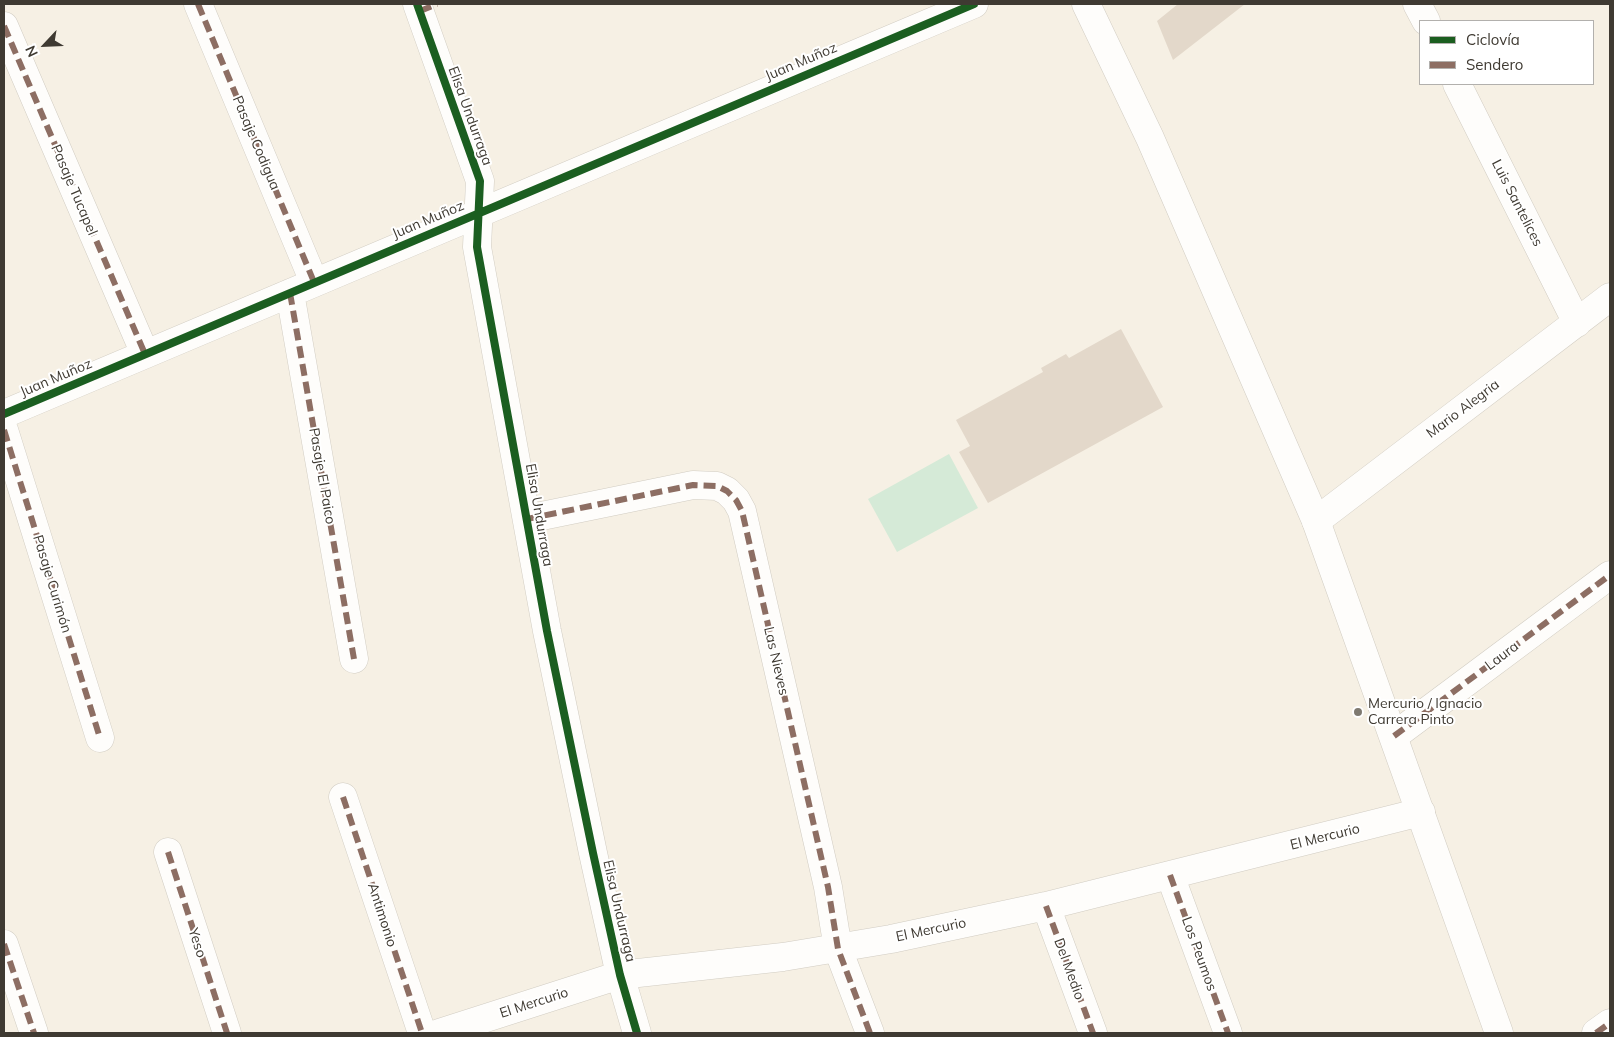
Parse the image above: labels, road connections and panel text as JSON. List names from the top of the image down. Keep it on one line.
{"streets":{"street":["Juan Muñoz","Elisa Undurraga","Pasaje Codigua","Pasaje Tucapel","Luis Santelices","Mario Alegria","Pasaje El Paico","Pasaje Curimón","Laura","Las Nieves","El Mercurio","Antimonio","Yeso","Los Peumos","Del Medio"]},"crossings":[["Juan Muñoz","Elisa Undurraga"],["Juan Muñoz","Pasaje Codigua"],["Juan Muñoz","Pasaje Tucapel"],["Juan Muñoz","Pasaje El Paico"],["Elisa Undurraga","Las Nieves"],["Elisa Undurraga","El Mercurio"],["Pasaje Codigua","Pasaje El Paico"],["Luis Santelices","Mario Alegria"],["Las Nieves","El Mercurio"],["El Mercurio","Los Peumos"],["El Mercurio","Del Medio"]],"places":["Mercurio / Ignacio Carrera Pinto"],"legend":["Ciclovía","Sendero"],"north":"bottom left"}
